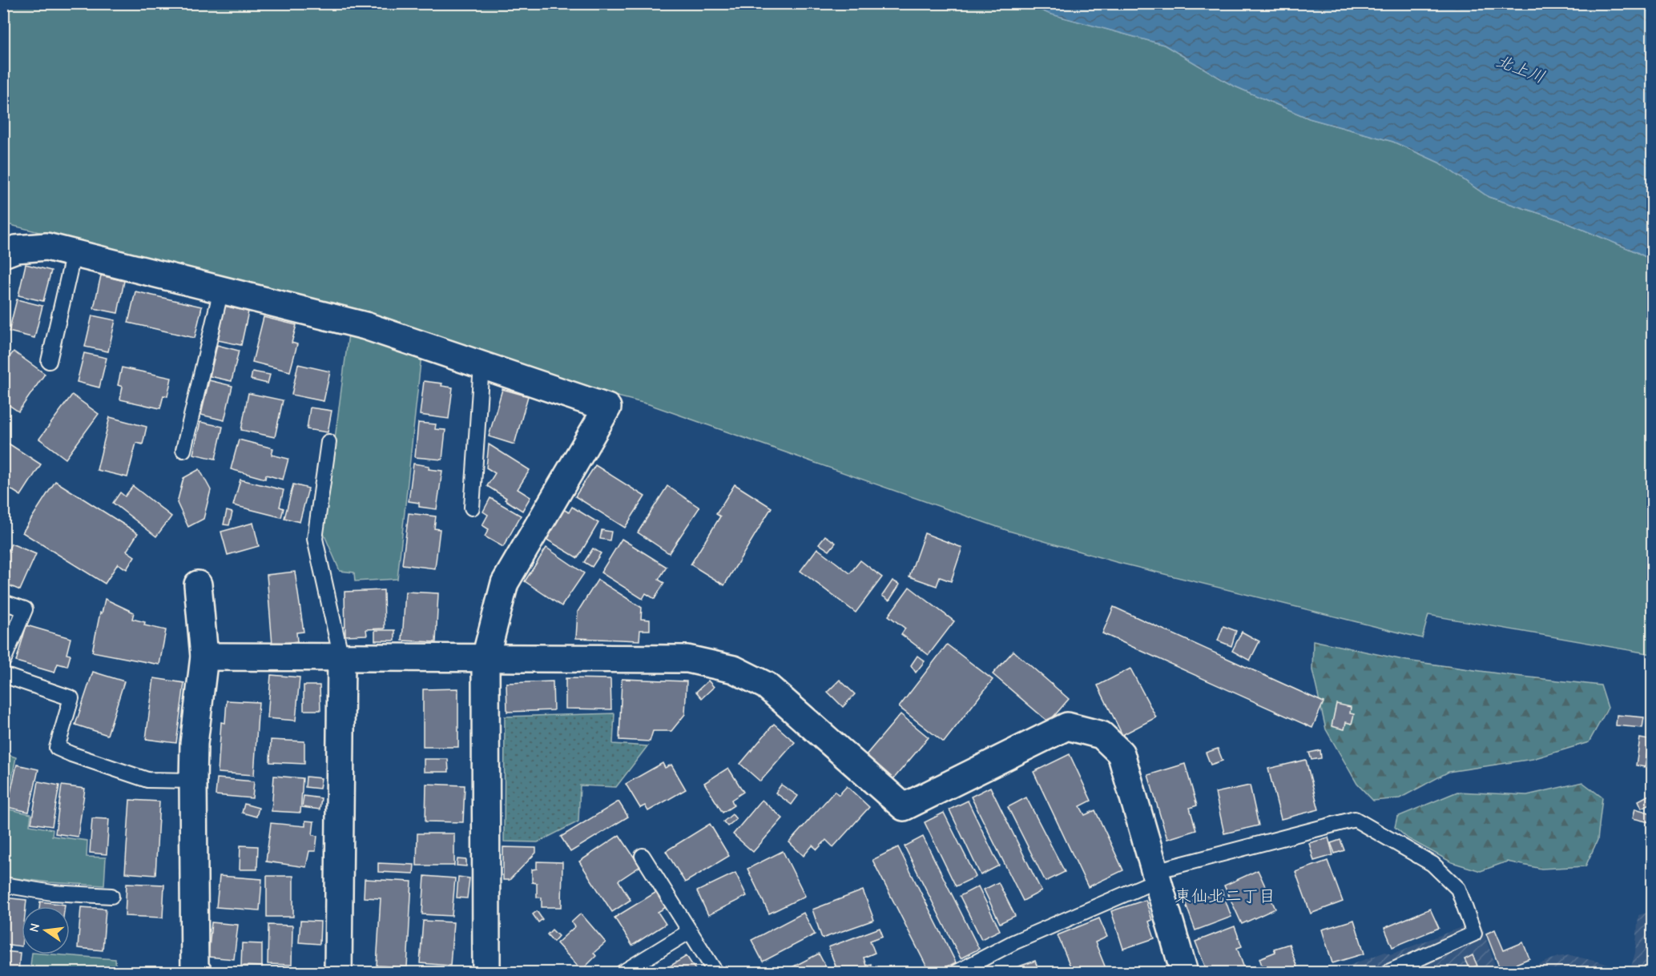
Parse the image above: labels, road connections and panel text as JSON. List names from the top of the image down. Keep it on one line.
{"districts":["東仙北二丁目"],"water":["北上川"],"north":"left"}
